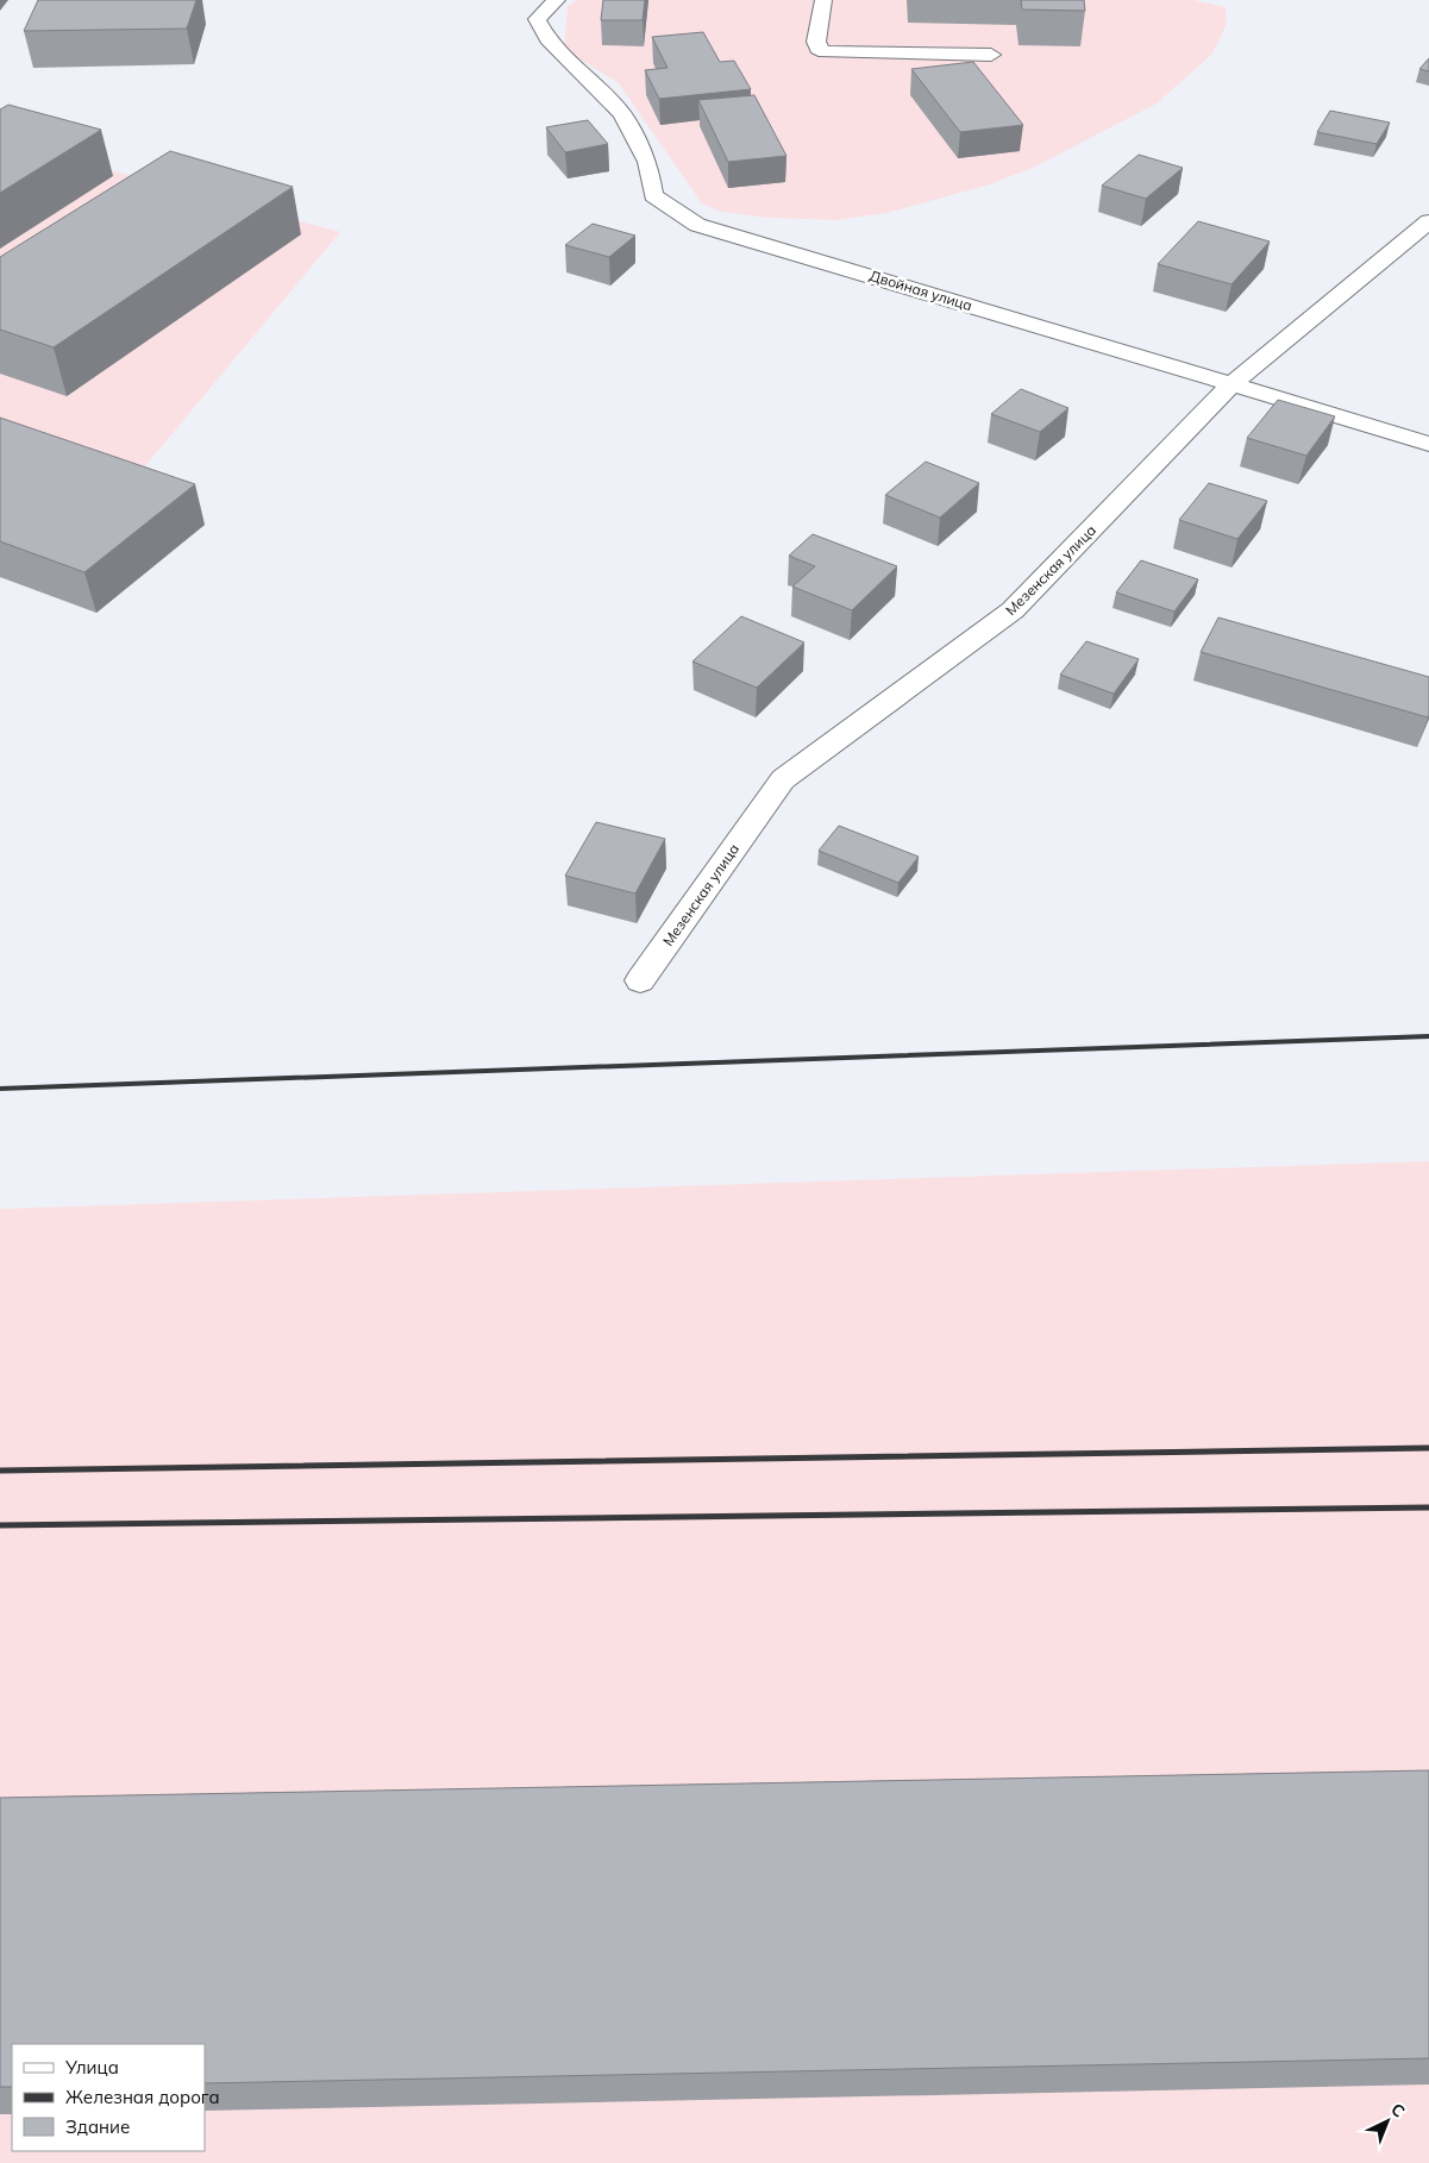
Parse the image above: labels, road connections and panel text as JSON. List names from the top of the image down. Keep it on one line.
{"streets":{"street":["Двойная улица","Мезенская улица"]},"crossings":[["Двойная улица","Мезенская улица"]],"legend":["Улица","Железная дорога","Здание"],"north":"top right"}
